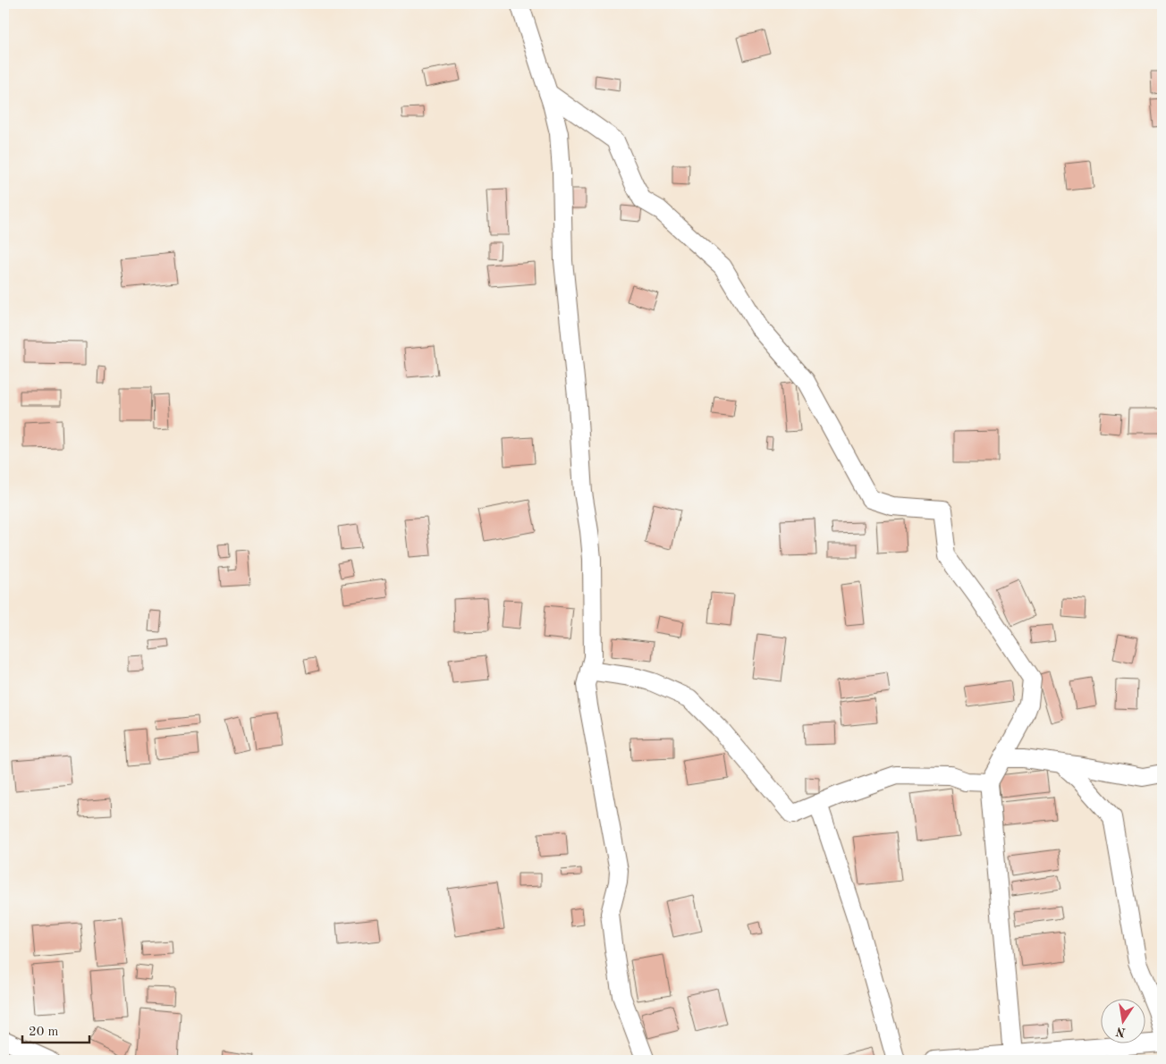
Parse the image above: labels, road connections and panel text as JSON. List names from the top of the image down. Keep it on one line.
{"scale_bar":"20 m","north":"bottom"}
